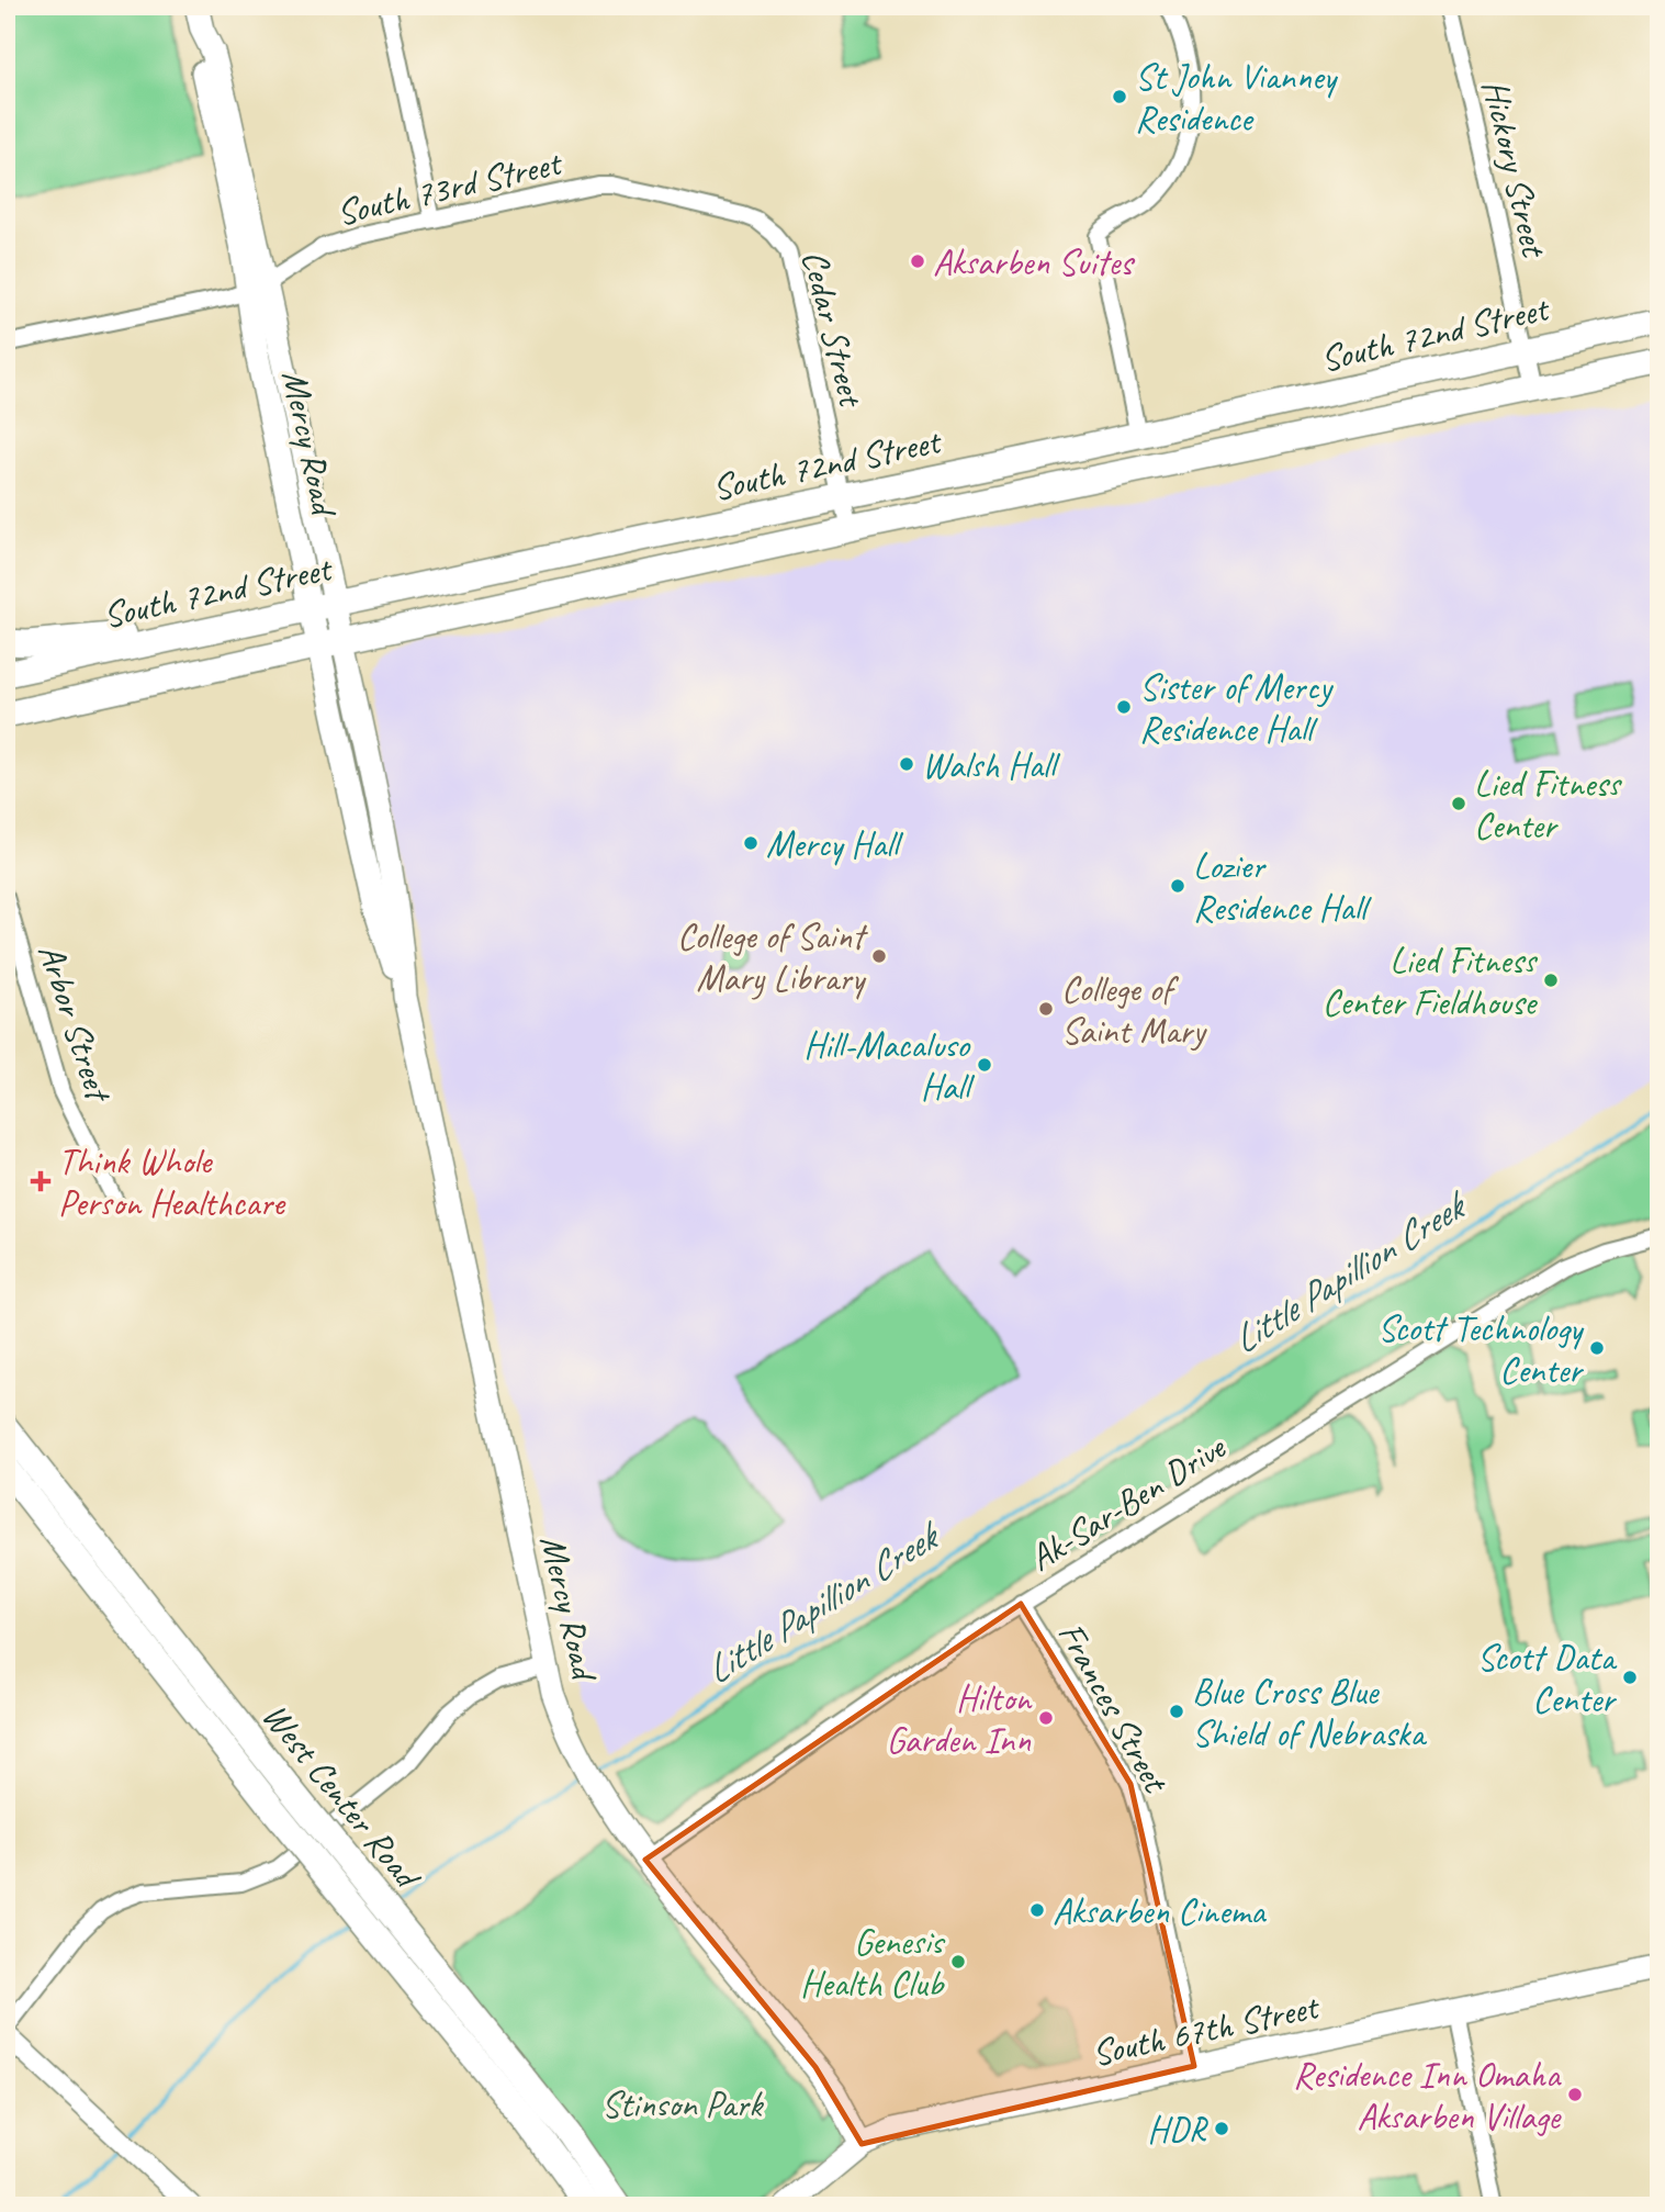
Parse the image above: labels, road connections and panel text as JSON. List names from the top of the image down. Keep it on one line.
{"streets":{"main road":["South 72nd Street","Mercy Road","West Center Road","South 67th Street"],"street":["Hickory Street","South 73rd Street","Cedar Street","Arbor Street","Ak-Sar-Ben Drive","Frances Street"]},"crossings":[["Hickory Street","South 72nd Street"],["South 73rd Street","Cedar Street"],["South 73rd Street","Mercy Road"],["Cedar Street","South 72nd Street"],["South 72nd Street","Mercy Road"],["Mercy Road","Ak-Sar-Ben Drive"],["Mercy Road","South 67th Street"],["Ak-Sar-Ben Drive","Frances Street"],["Frances Street","South 67th Street"]],"water":["Little Papillion Creek"],"parks":["Stinson Park"],"places":{"other":["St John Vianney Residence","Aksarben Suites","Sister of Mercy Residence Hall","Walsh Hall","Lied Fitness Center","Mercy Hall","Lozier Residence Hall","College of Saint Mary Library","Lied Fitness Center Fieldhouse","College of Saint Mary","Hill-Macaluso Hall","Scott Technology Center","Scott Data Center","Blue Cross Blue Shield of Nebraska","Hilton Garden Inn","Aksarben Cinema","Genesis Health Club","Residence Inn Omaha Aksarben Village","HDR"],"health":["Think Whole Person Healthcare"]}}
